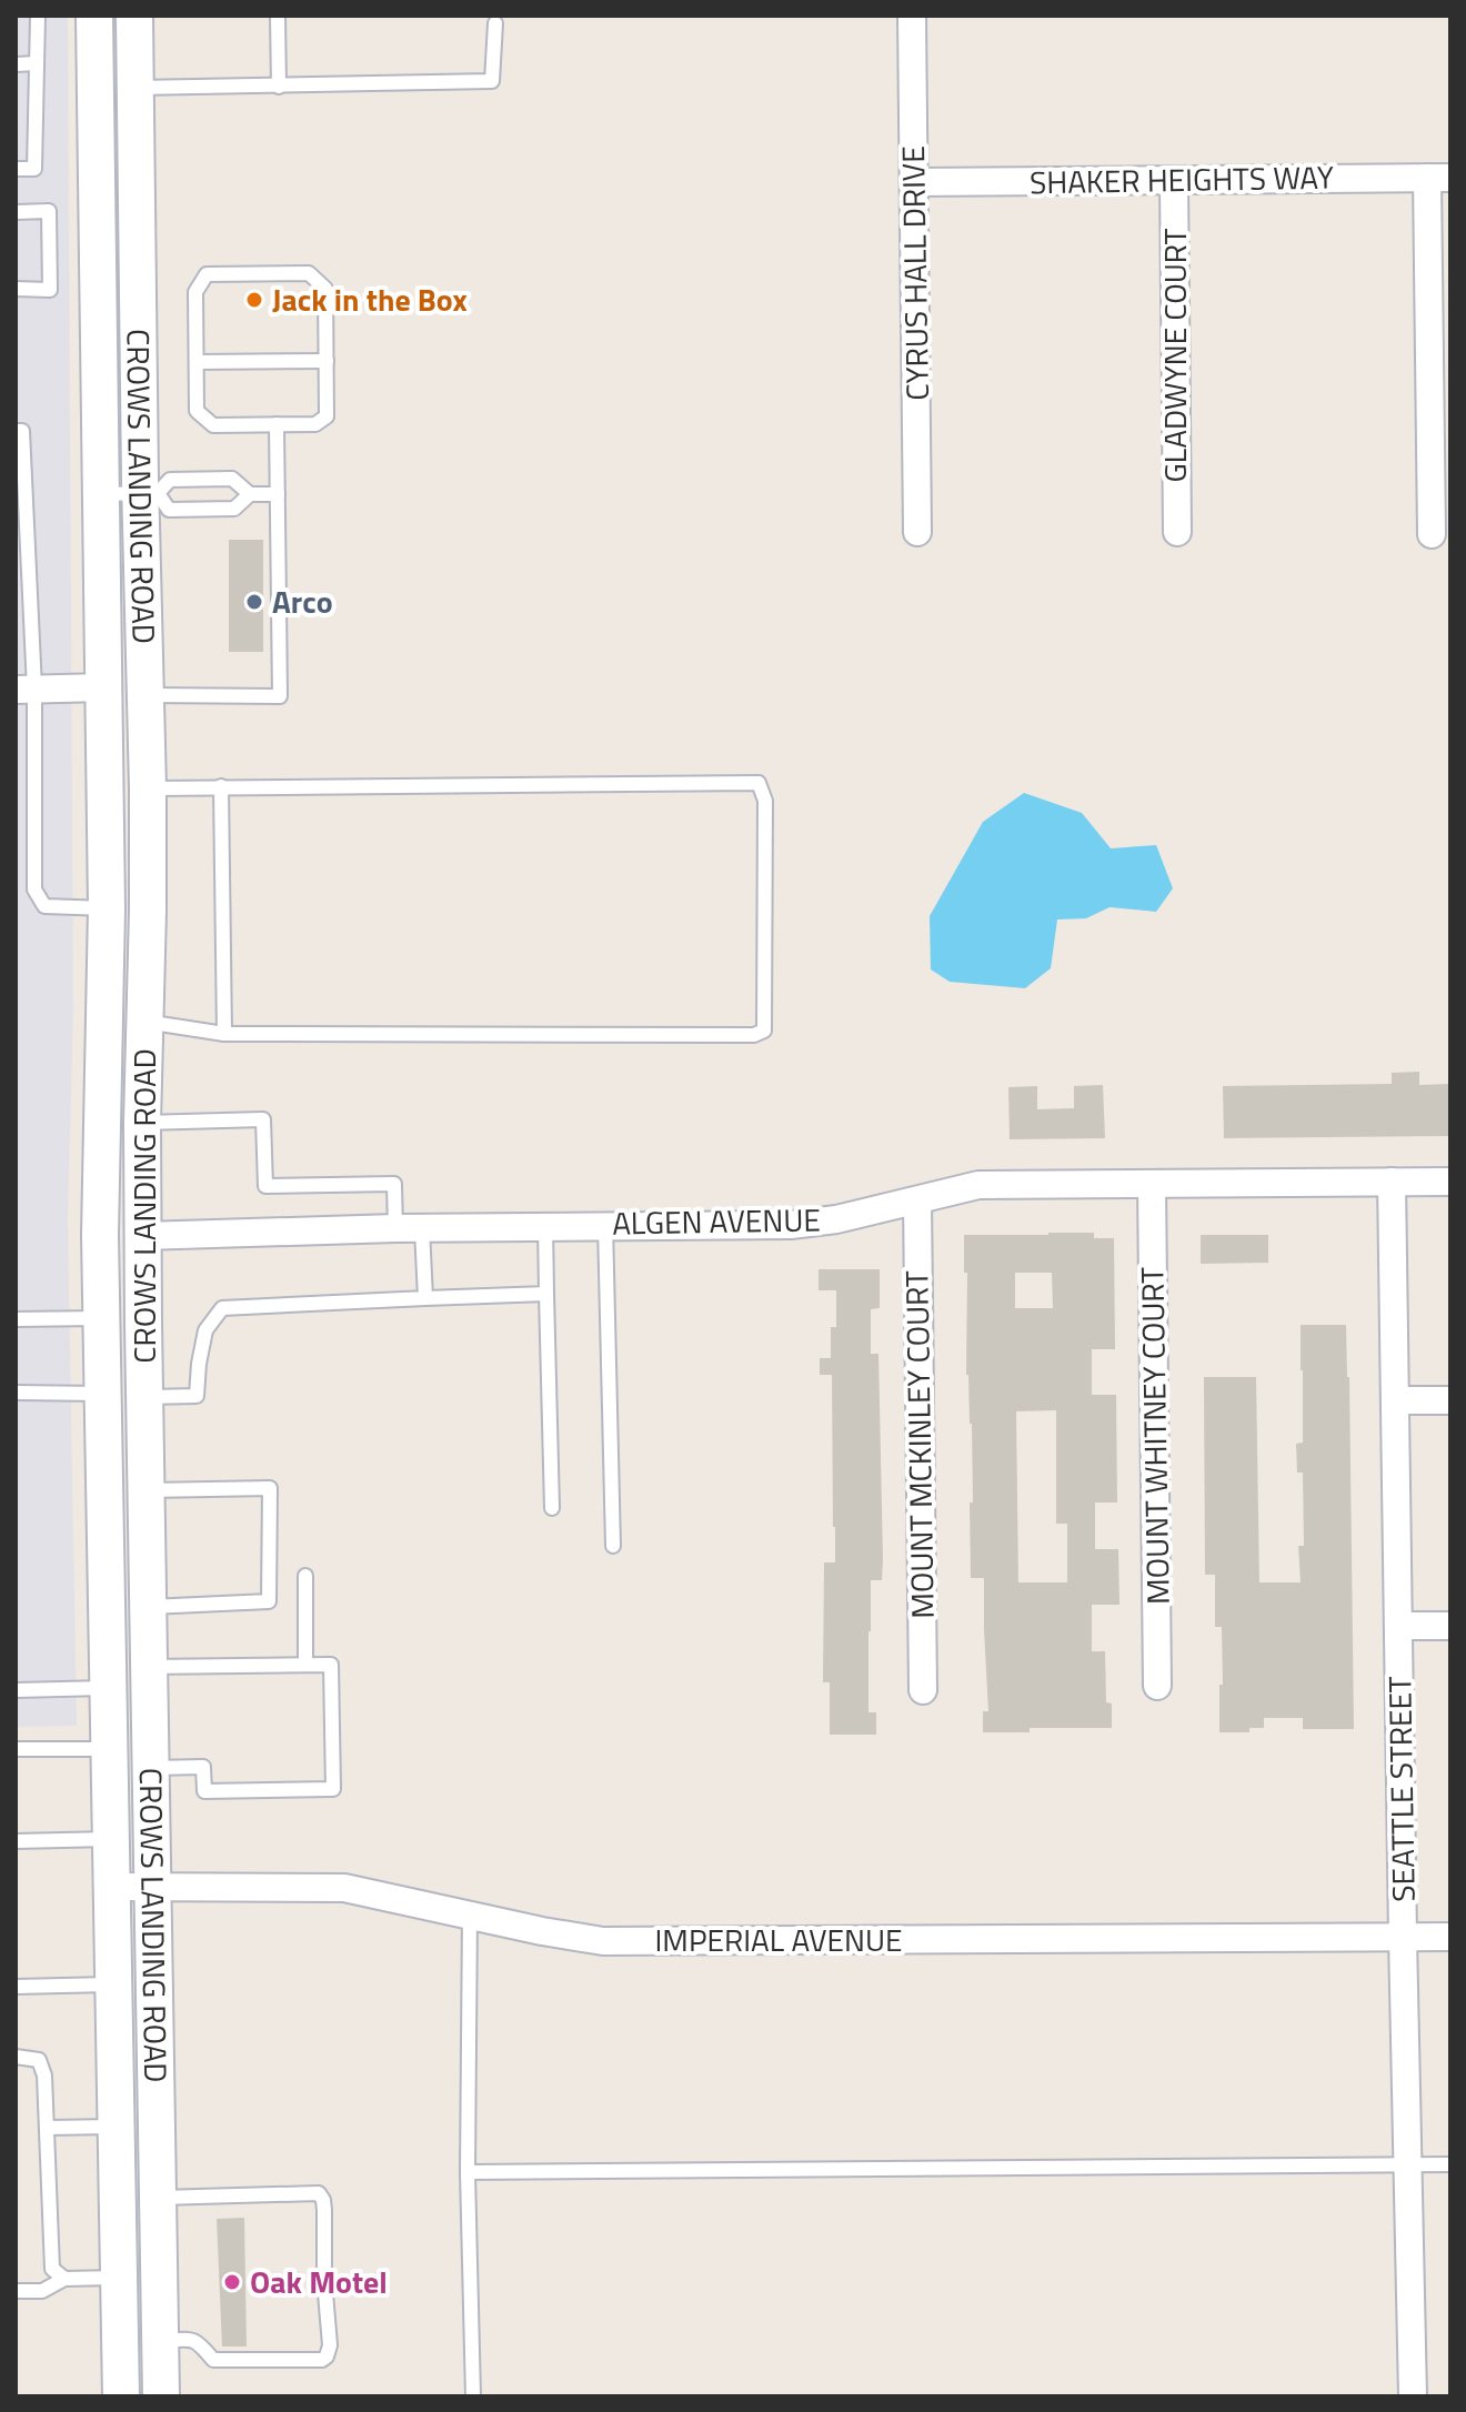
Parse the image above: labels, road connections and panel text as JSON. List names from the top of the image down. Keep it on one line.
{"streets":{"main road":["CROWS LANDING ROAD"],"street":["SHAKER HEIGHTS WAY","CYRUS HALL DRIVE","GLADWYNE COURT","ALGEN AVENUE","MOUNT WHITNEY COURT","MOUNT MCKINLEY COURT","SEATTLE STREET","IMPERIAL AVENUE"]},"crossings":[["SHAKER HEIGHTS WAY","CYRUS HALL DRIVE"],["SHAKER HEIGHTS WAY","GLADWYNE COURT"],["CROWS LANDING ROAD","ALGEN AVENUE"],["CROWS LANDING ROAD","IMPERIAL AVENUE"],["ALGEN AVENUE","MOUNT WHITNEY COURT"],["ALGEN AVENUE","MOUNT MCKINLEY COURT"],["ALGEN AVENUE","SEATTLE STREET"],["SEATTLE STREET","IMPERIAL AVENUE"]],"places":["Jack in the Box","Arco","Oak Motel"]}
